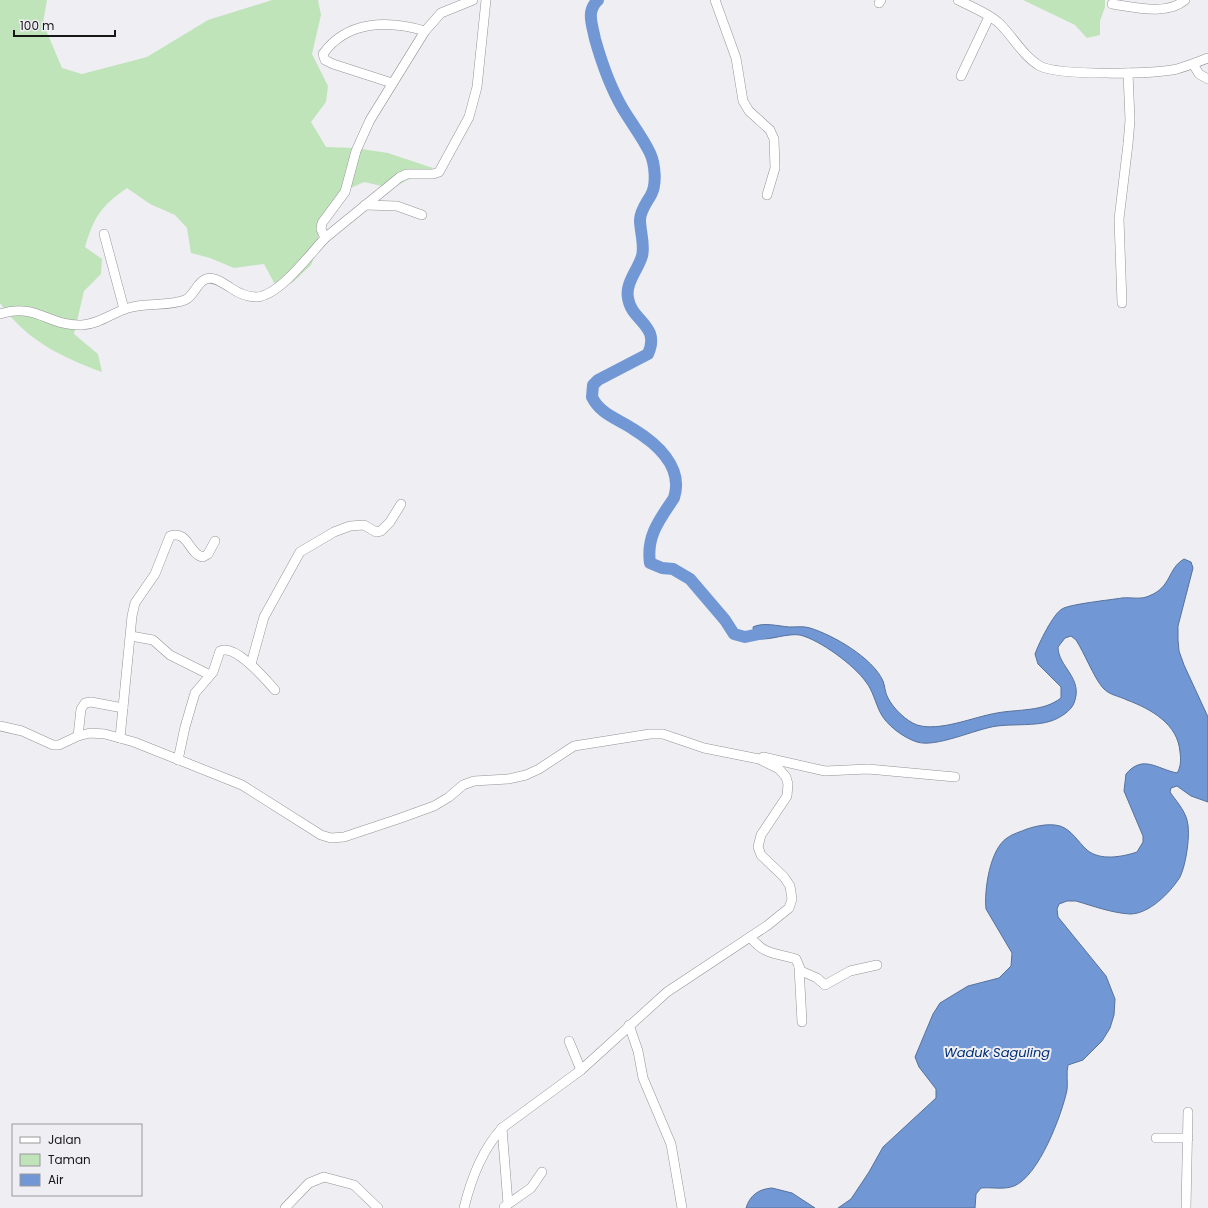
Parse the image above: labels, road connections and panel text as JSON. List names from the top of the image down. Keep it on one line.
{"water":["Waduk Saguling"],"legend":["Jalan","Taman","Air"],"scale_bar":"100 m"}
